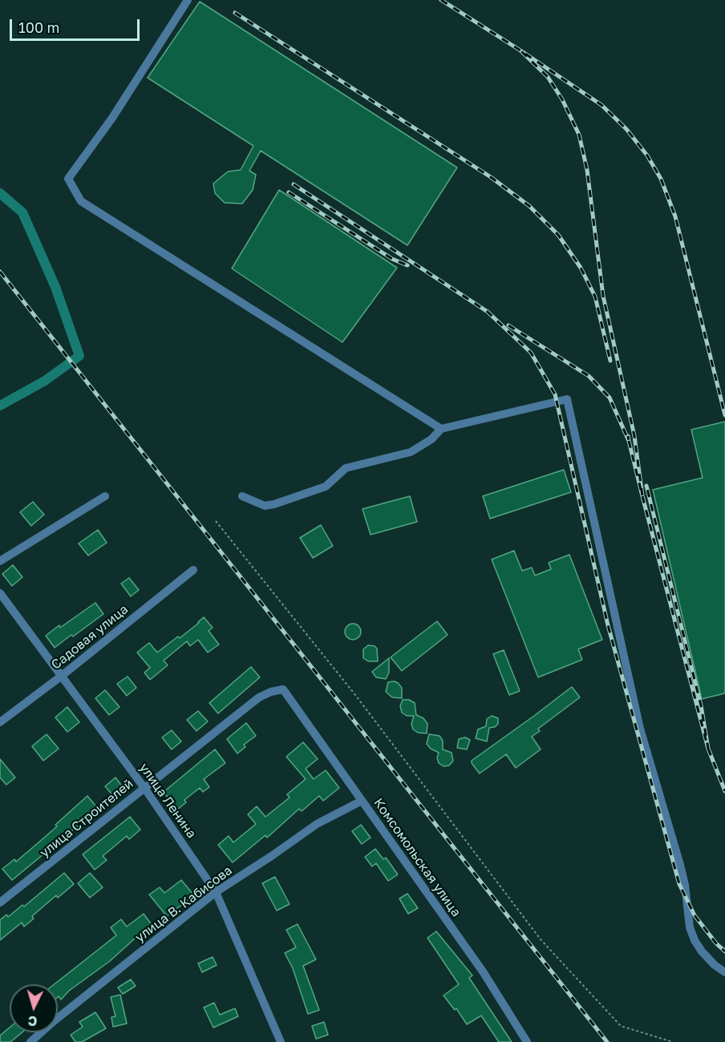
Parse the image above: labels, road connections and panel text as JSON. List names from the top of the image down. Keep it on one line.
{"streets":{"street":["Садовая улица","улица Ленина","улица Строителей","Комсомольская улица","улица В. Кабисова"]},"crossings":[["Садовая улица","улица Ленина"],["улица Ленина","улица Строителей"],["улица Ленина","улица В. Кабисова"],["улица Строителей","Комсомольская улица"],["Комсомольская улица","улица В. Кабисова"]],"scale_bar":"100 m","north":"bottom"}
